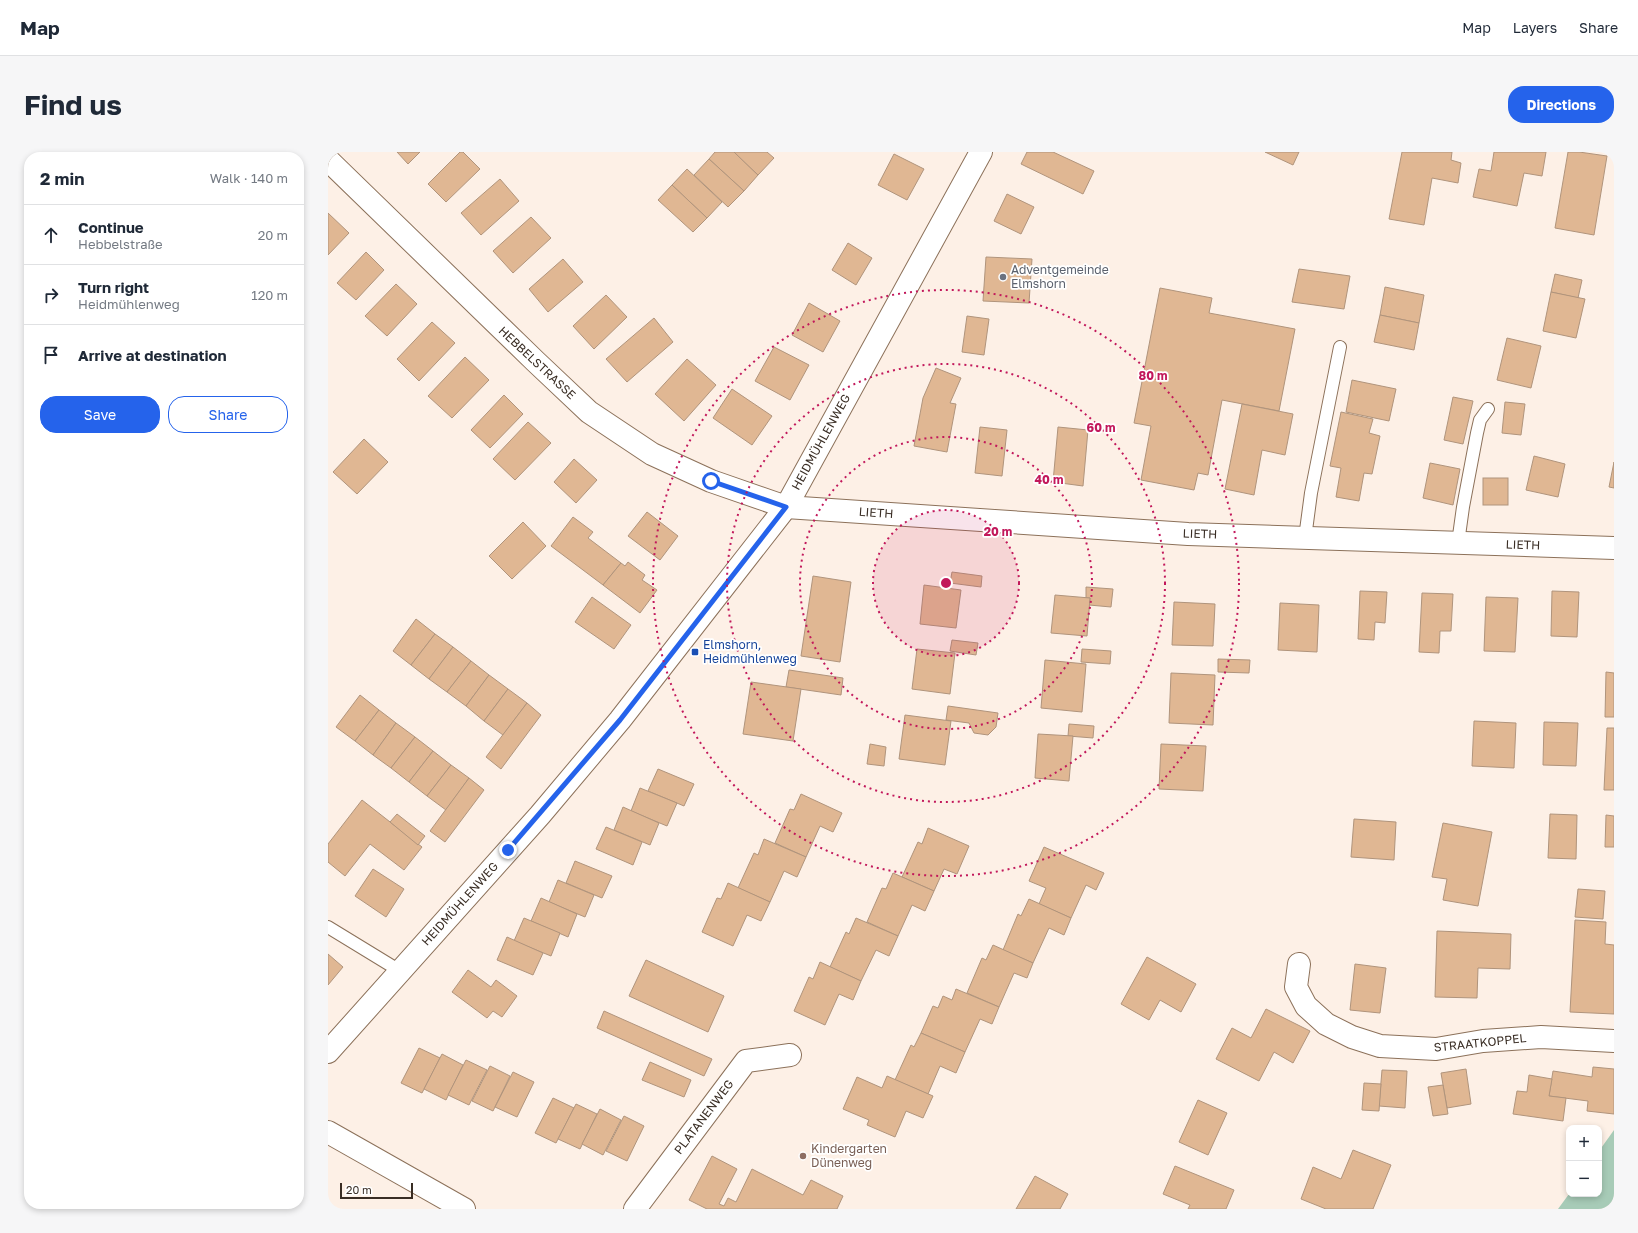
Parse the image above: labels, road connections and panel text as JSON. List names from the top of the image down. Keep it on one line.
{"streets":{"street":["HEBBELSTRASSE","HEIDMÜHLENWEG","LIETH","STRAATKOPPEL","PLATANENWEG"]},"crossings":[["HEBBELSTRASSE","HEIDMÜHLENWEG"],["HEBBELSTRASSE","LIETH"],["HEIDMÜHLENWEG","LIETH"]],"places":{"other":["Adventgemeinde Elmshorn","Kindergarten Dünenweg"],"transit":["Elmshorn, Heidmühlenweg"]},"scale_bar":"20 m","page":{"header":"Map","nav":["Map","Layers","Share"],"buttons":["Directions",["Save","Share"]],"title":"Find us","heading":["2 min","Walk · 140 m"],"list":[["Continue","Hebbelstraße","20 m"],["Turn right","Heidmühlenweg","120 m"],"Arrive at destination"],"map_buttons":["+","−"],"scale":"20 m"},"rings":["80 m","60 m","40 m","20 m"]}
